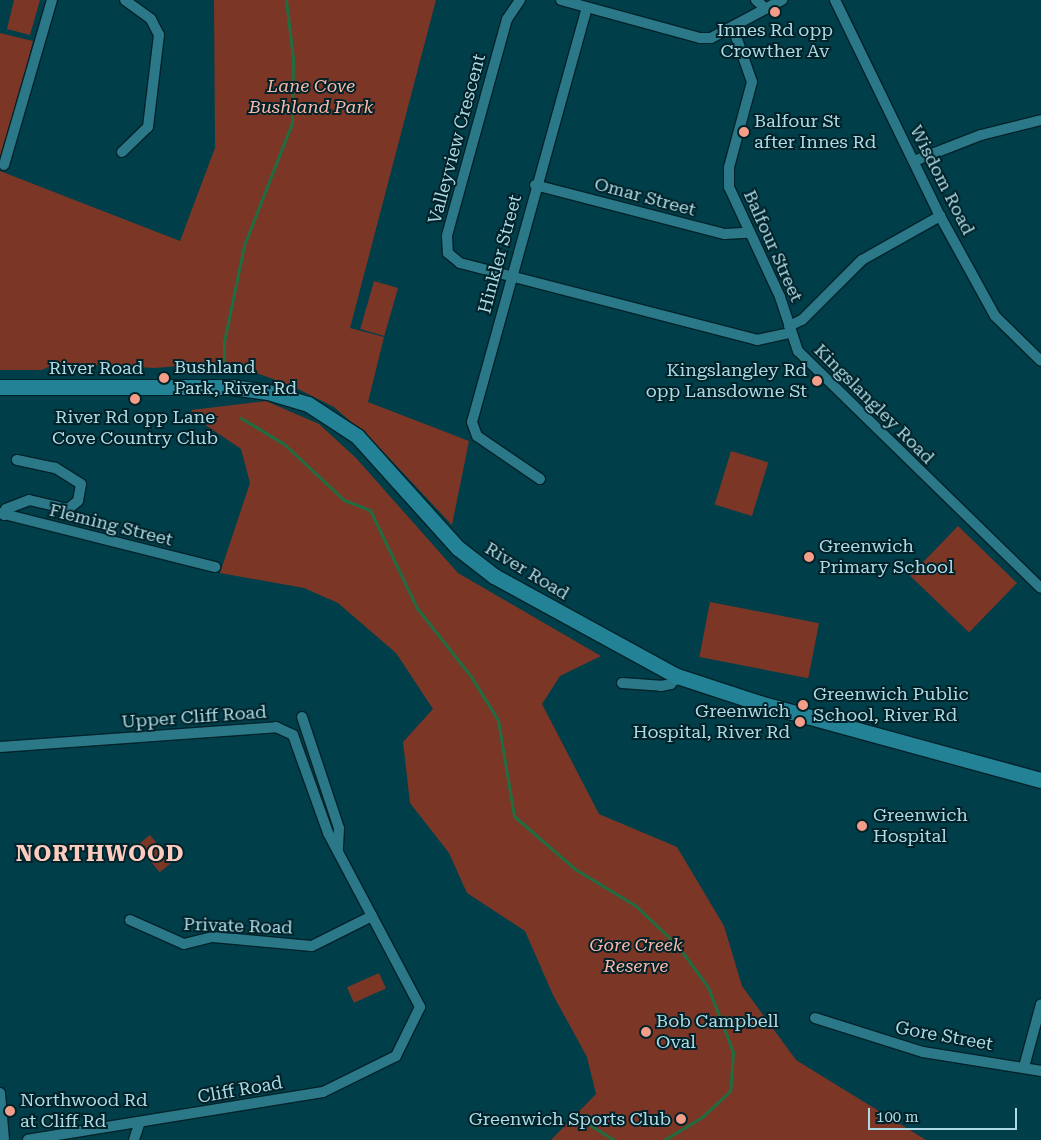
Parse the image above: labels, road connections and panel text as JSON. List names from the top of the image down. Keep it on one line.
{"streets":{"main road":["River Road"],"street":["Valleyview Crescent","Wisdom Road","Omar Street","Balfour Street","Hinkler Street","Kingslangley Road","Fleming Street","Upper Cliff Road","Private Road","Gore Street","Cliff Road"]},"crossings":[["Valleyview Crescent","Hinkler Street"],["Omar Street","Balfour Street"],["Omar Street","Hinkler Street"],["Balfour Street","Kingslangley Road"],["Upper Cliff Road","Private Road"],["Upper Cliff Road","Cliff Road"]],"districts":["NORTHWOOD"],"parks":["Lane Cove Bushland Park","Gore Creek Reserve"],"places":["Innes Rd opp Crowther Av","Balfour St after Innes Rd","Bushland Park, River Rd","Kingslangley Rd opp Lansdowne St","River Rd opp Lane Cove Country Club","Greenwich Primary School","Greenwich Public School, River Rd","Greenwich Hospital, River Rd","Greenwich Hospital","Bob Campbell Oval","Northwood Rd at Cliff Rd","Greenwich Sports Club"],"scale_bar":"100 m"}
